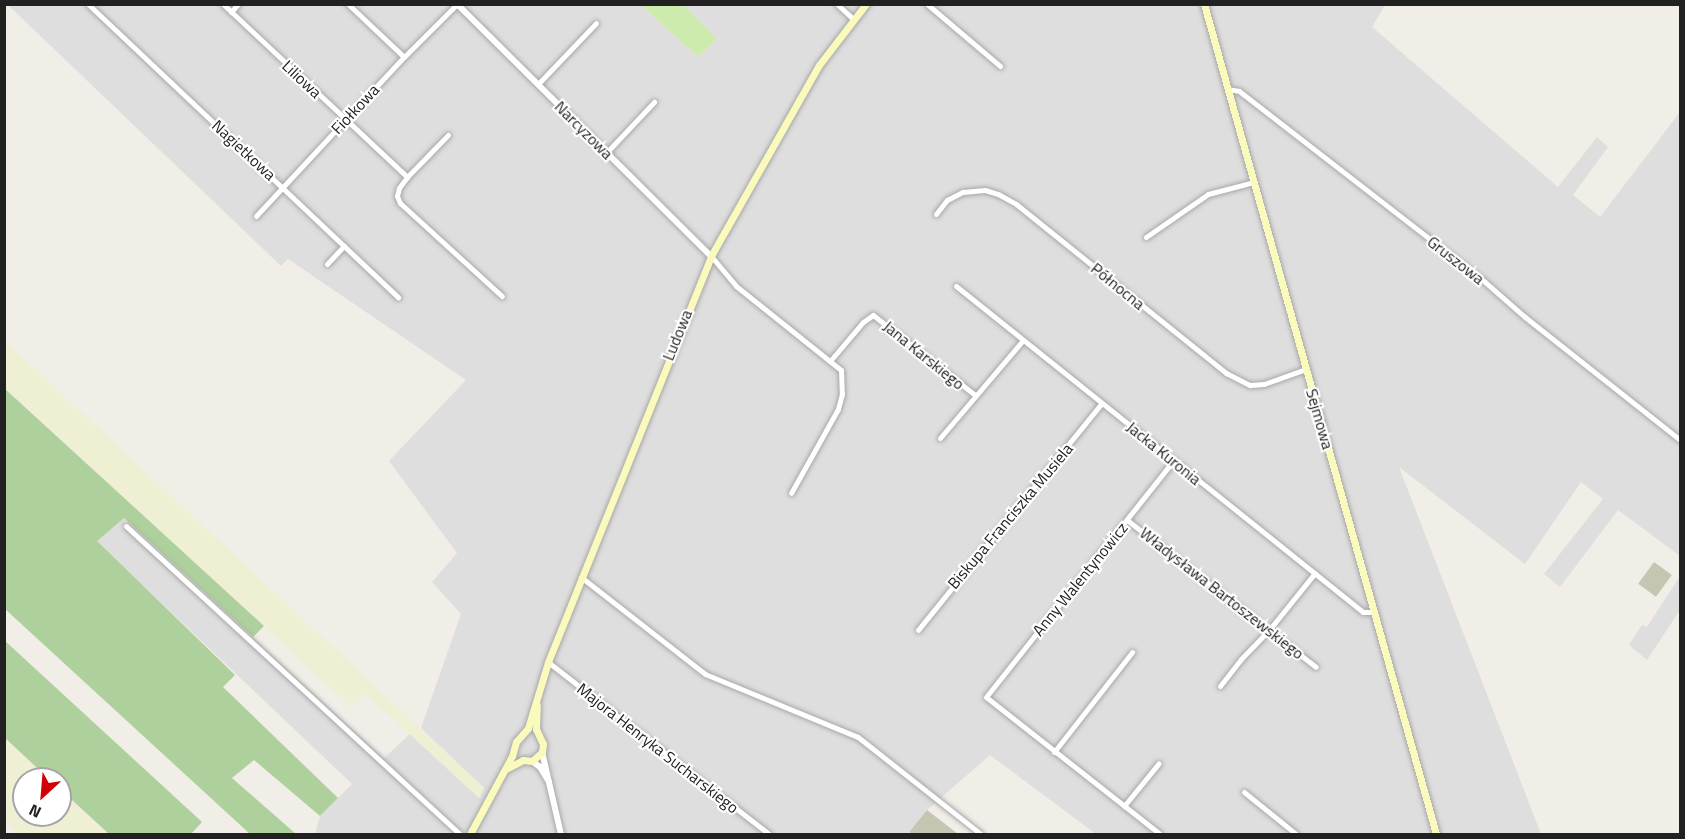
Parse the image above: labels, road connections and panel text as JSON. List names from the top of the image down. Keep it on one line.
{"streets":{"main road":["Ludowa","Sejmowa"],"street":["Liliowa","Fiołkowa","Narcyzowa","Nagietkowa","Gruszowa","Północna","Jana Karskiego","Jacka Kuronia","Biskupa Franciszka Musiela","Anny Walentynowicz","Władysława Bartoszewskiego","Majora Henryka Sucharskiego"]},"crossings":[["Liliowa","Fiołkowa"],["Fiołkowa","Narcyzowa"],["Fiołkowa","Nagietkowa"],["Narcyzowa","Ludowa"],["Gruszowa","Sejmowa"],["Północna","Sejmowa"],["Ludowa","Majora Henryka Sucharskiego"],["Sejmowa","Jacka Kuronia"],["Jacka Kuronia","Biskupa Franciszka Musiela"],["Jacka Kuronia","Anny Walentynowicz"],["Anny Walentynowicz","Władysława Bartoszewskiego"]],"north":"bottom left"}
